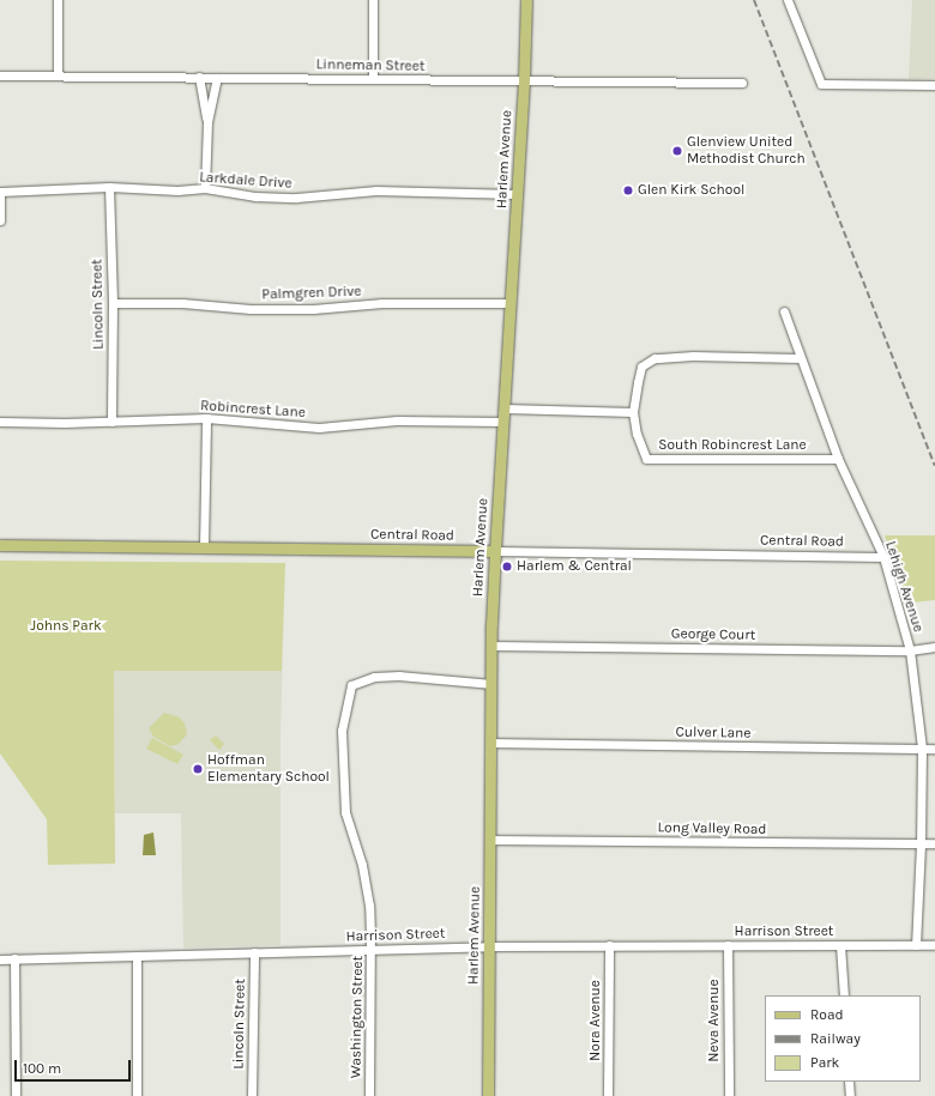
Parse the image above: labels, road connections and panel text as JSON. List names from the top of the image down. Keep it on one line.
{"streets":{"main road":["Harlem Avenue","Central Road"],"street":["Linneman Street","Larkdale Drive","Palmgren Drive","Lincoln Street","Robincrest Lane","South Robincrest Lane","Lehigh Avenue","George Court","Culver Lane","Long Valley Road","Harrison Street","Washington Street","Nora Avenue","Neva Avenue"]},"crossings":[["Linneman Street","Harlem Avenue"],["Harlem Avenue","Larkdale Drive"],["Harlem Avenue","Palmgren Drive"],["Harlem Avenue","Robincrest Lane"],["Harlem Avenue","Central Road"],["Harlem Avenue","George Court"],["Harlem Avenue","Culver Lane"],["Harlem Avenue","Long Valley Road"],["Harlem Avenue","Harrison Street"],["Harlem Avenue","Washington Street"],["Larkdale Drive","Lincoln Street"],["Palmgren Drive","Lincoln Street"],["Lincoln Street","Robincrest Lane"],["Lincoln Street","Harrison Street"],["South Robincrest Lane","Lehigh Avenue"],["Central Road","Lehigh Avenue"],["Lehigh Avenue","George Court"],["Lehigh Avenue","Culver Lane"],["Lehigh Avenue","Long Valley Road"],["Lehigh Avenue","Harrison Street"],["Harrison Street","Washington Street"],["Harrison Street","Nora Avenue"],["Harrison Street","Neva Avenue"]],"parks":["Johns Park"],"places":["Glenview United Methodist Church","Glen Kirk School","Harlem & Central","Hoffman Elementary School"],"legend":["Road","Railway","Park"],"scale_bar":"100 m"}
